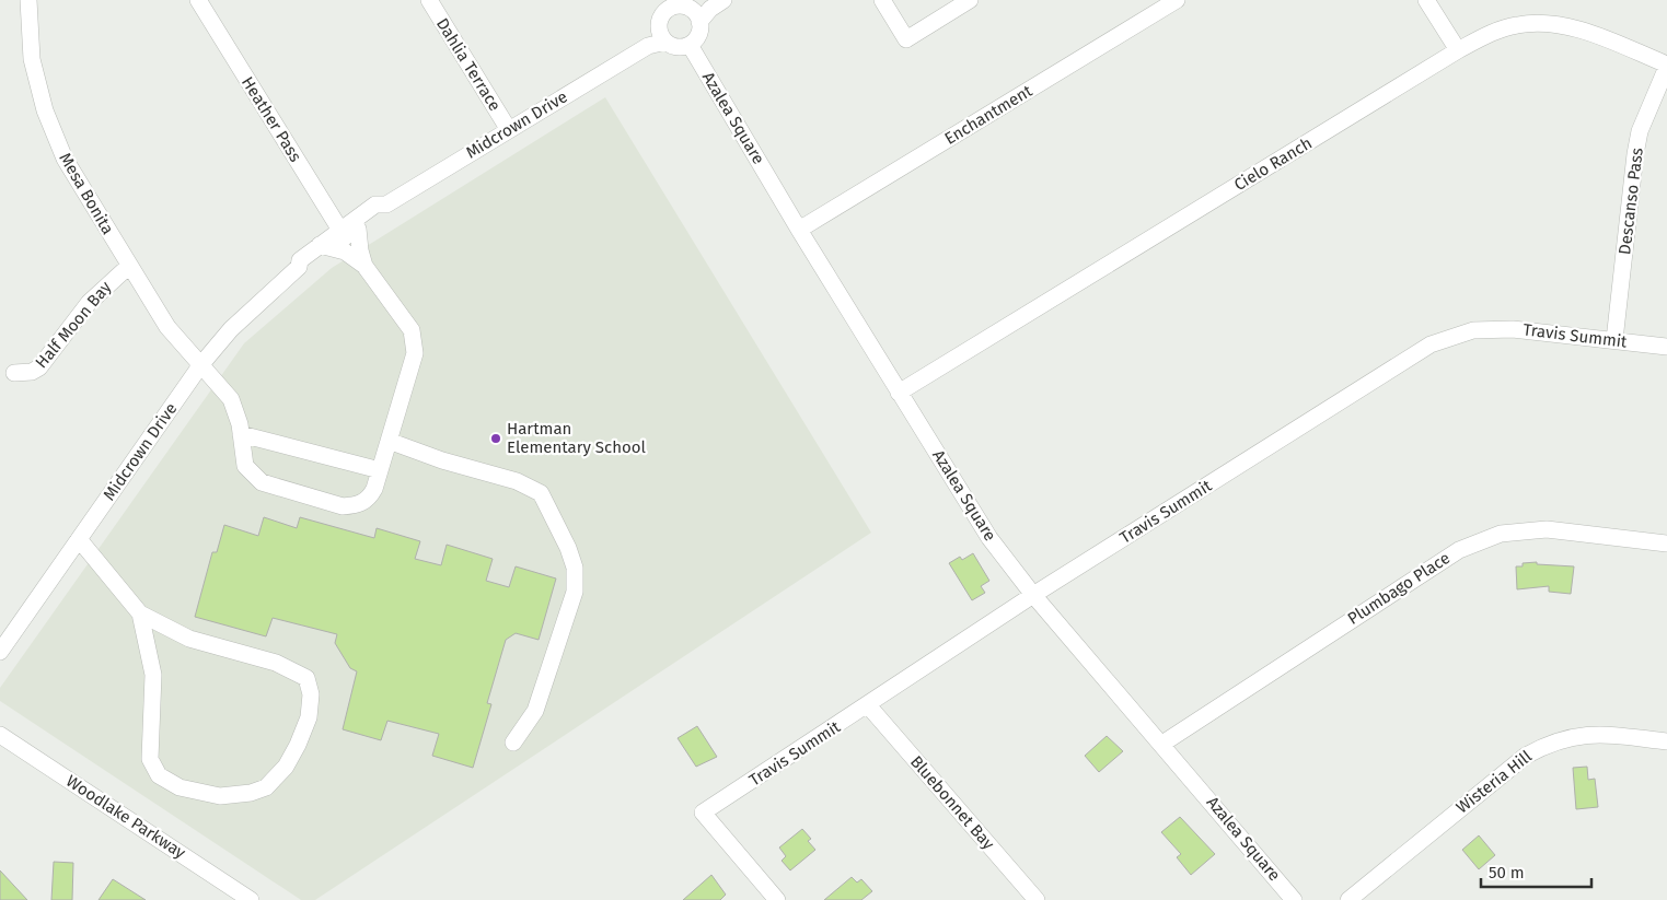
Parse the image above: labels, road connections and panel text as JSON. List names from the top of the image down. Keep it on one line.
{"streets":{"street":["Dahlia Terrace","Enchantment","Azalea Square","Heather Pass","Midcrown Drive","Cielo Ranch","Mesa Bonita","Descanso Pass","Half Moon Bay","Travis Summit","Plumbago Place","Wisteria Hill","Bluebonnet Bay","Woodlake Parkway"]},"crossings":[["Dahlia Terrace","Midcrown Drive"],["Enchantment","Azalea Square"],["Azalea Square","Midcrown Drive"],["Azalea Square","Cielo Ranch"],["Azalea Square","Travis Summit"],["Azalea Square","Plumbago Place"],["Heather Pass","Midcrown Drive"],["Midcrown Drive","Mesa Bonita"],["Cielo Ranch","Descanso Pass"],["Mesa Bonita","Half Moon Bay"],["Descanso Pass","Travis Summit"],["Travis Summit","Bluebonnet Bay"]],"places":["Hartman Elementary School"],"scale_bar":"50 m"}
